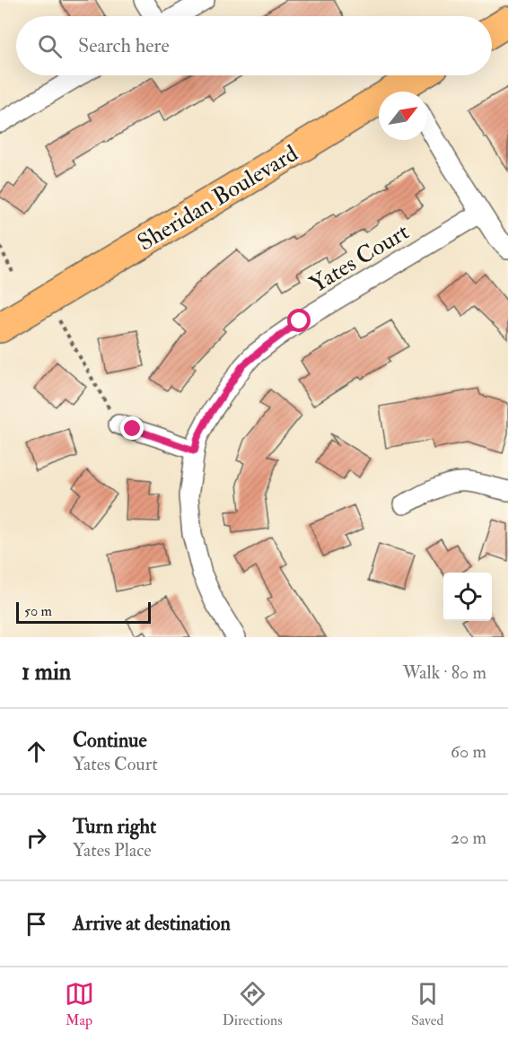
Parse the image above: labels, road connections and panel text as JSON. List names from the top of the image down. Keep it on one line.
{"streets":{"main road":["Sheridan Boulevard"],"street":["Yates Court"]},"scale_bar":"50 m","north":"top right","page":{"search":"Search here","scale":"50 m","heading":["1 min","Walk · 80 m"],"list":[["Continue","Yates Court","60 m"],["Turn right","Yates Place","20 m"],"Arrive at destination"],"nav":["Map","Directions","Saved"]}}
